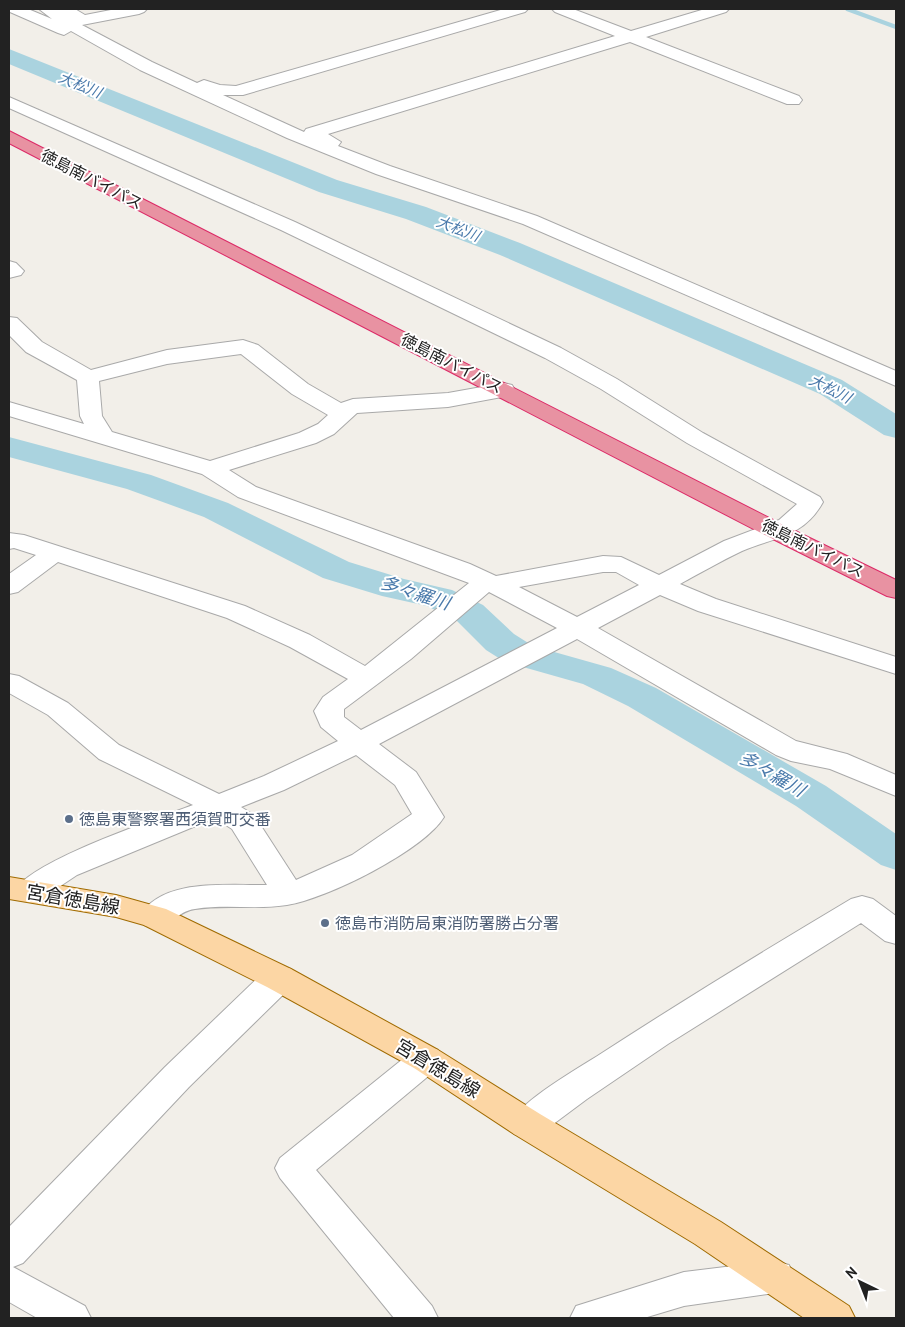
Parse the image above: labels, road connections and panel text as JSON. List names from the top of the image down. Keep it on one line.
{"streets":{"highway":["徳島南バイパス"],"main road":["宮倉徳島線"]},"water":["大松川","多々羅川"],"places":["徳島東警察署西須賀町交番","徳島市消防局東消防署勝占分署"],"north":"top left"}
